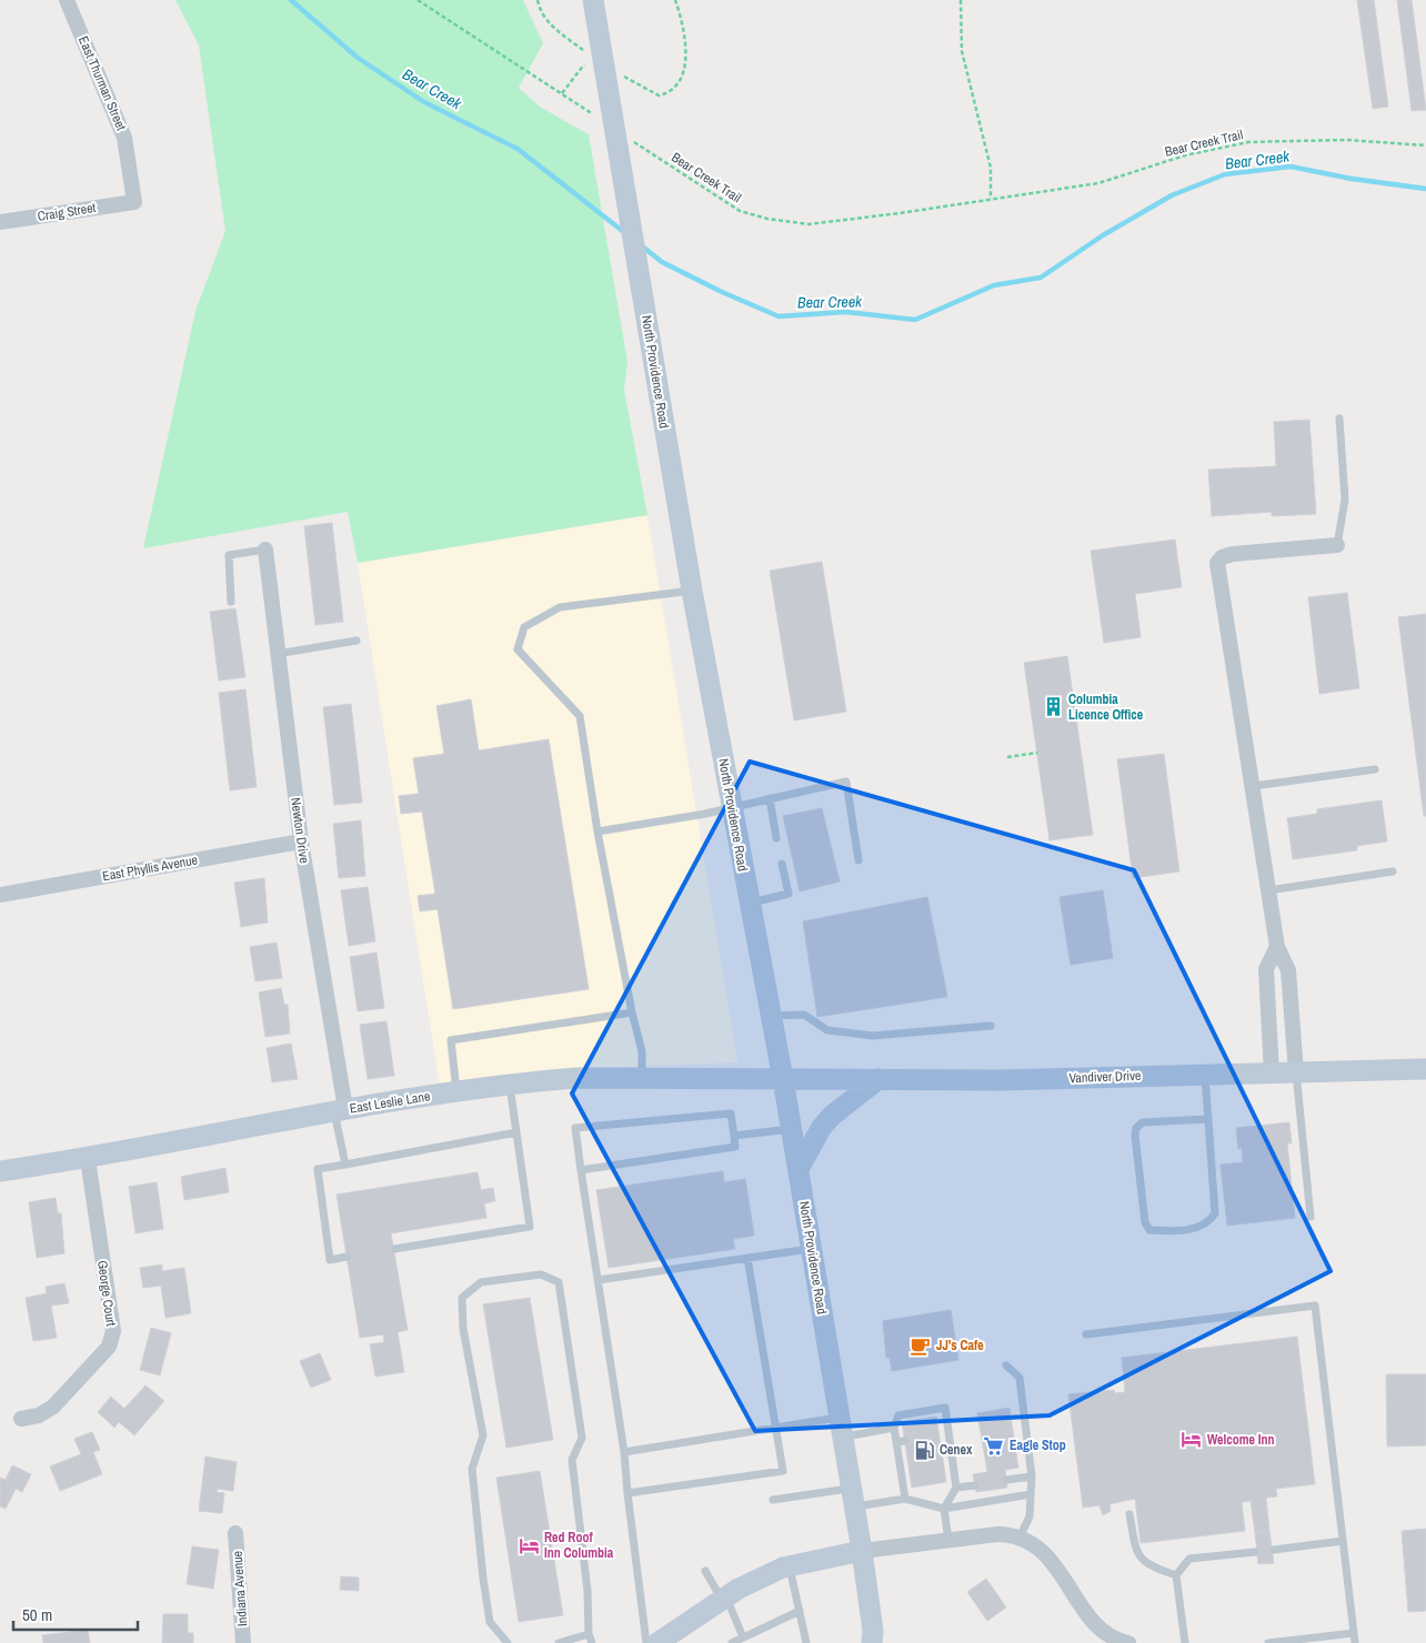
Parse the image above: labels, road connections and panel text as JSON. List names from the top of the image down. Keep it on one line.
{"streets":{"street":["East Thurman Street","Craig Street","North Providence Road","Newton Drive","East Phyllis Avenue","Vandiver Drive","East Leslie Lane","George Court","Indiana Avenue"],"path":["Bear Creek Trail"]},"crossings":[["East Thurman Street","Craig Street"],["North Providence Road","Vandiver Drive"],["North Providence Road","East Leslie Lane"],["Newton Drive","East Phyllis Avenue"],["Newton Drive","East Leslie Lane"],["Vandiver Drive","East Leslie Lane"],["East Leslie Lane","George Court"]],"water":["Bear Creek"],"places":{"building":["Columbia Licence Office"],"cafe":["JJ's Cafe"],"hotel":["Welcome Inn","Red Roof Inn Columbia"],"supermarket":["Eagle Stop"],"fuel station":["Cenex"]},"scale_bar":"50 m"}
